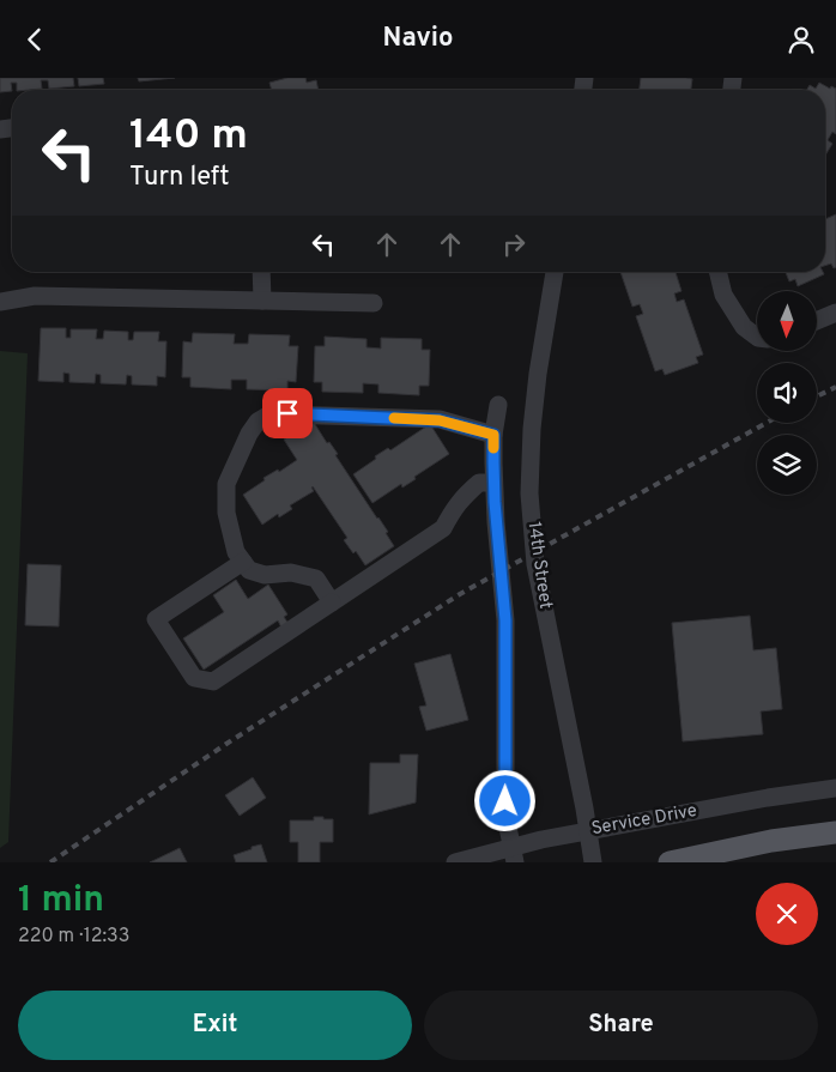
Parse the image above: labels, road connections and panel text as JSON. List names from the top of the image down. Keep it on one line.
{"streets":{"street":["14th Street","Service Drive"]},"north":"bottom","page":{"header":"Navio","turn":["140 m","Turn left"],"heading":["1 min","220 m · 12:33"],"buttons":["Exit","Share"]}}
